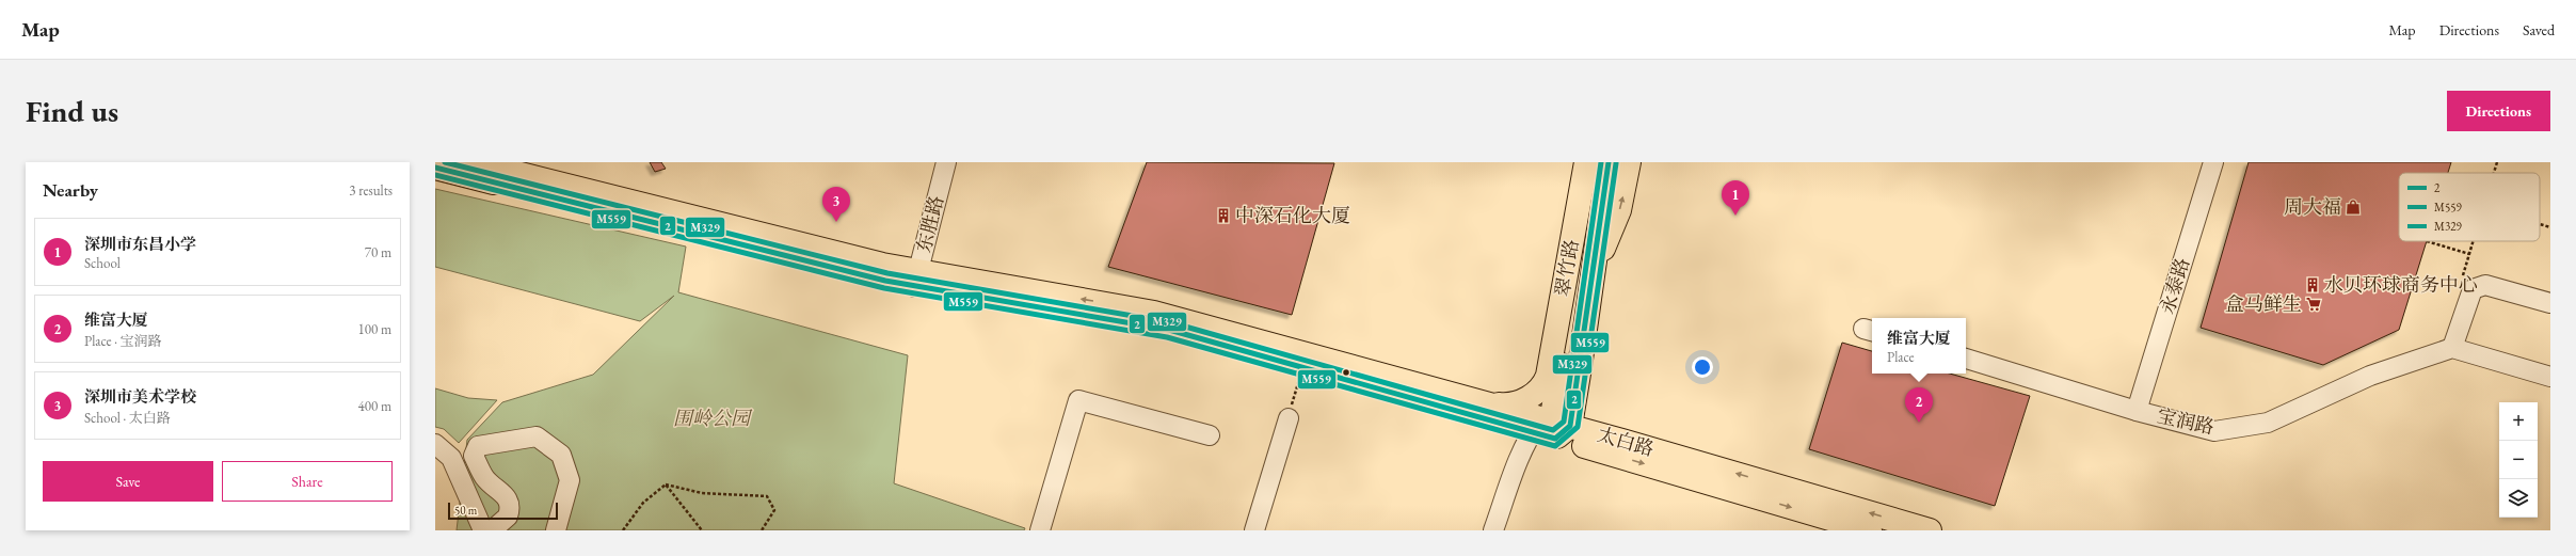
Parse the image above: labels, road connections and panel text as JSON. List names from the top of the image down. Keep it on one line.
{"streets":{"main road":["翠竹路","太白路"],"street":["东胜路","永泰路","宝润路"]},"crossings":[["东胜路","太白路"],["翠竹路","太白路"],["永泰路","宝润路"]],"parks":["围岭公园"],"places":{"shop":["周大福"],"building":["中深石化大厦","水贝环球商务中心"],"supermarket":["盒马鲜生"]},"lines":["transit line 2","transit line M329","transit line M559"],"legend":["2","M559","M329"],"scale_bar":"50 m","page":{"header":"Map","nav":["Map","Directions","Saved"],"buttons":["Directions",["Save","Share"]],"title":"Find us","heading":["Nearby","3 results"],"pins":["1","3","2"],"list":[{"mark":"1","name":"深圳市东昌小学","note":"School","value":"70 m"},{"mark":"2","name":"维富大厦","note":"Place · 宝润路","value":"100 m"},{"mark":"3","name":"深圳市美术学校","note":"School · 太白路","value":"400 m"}],"popup":["维富大厦","Place"],"map_buttons":["+","−"],"scale":"50 m"}}
